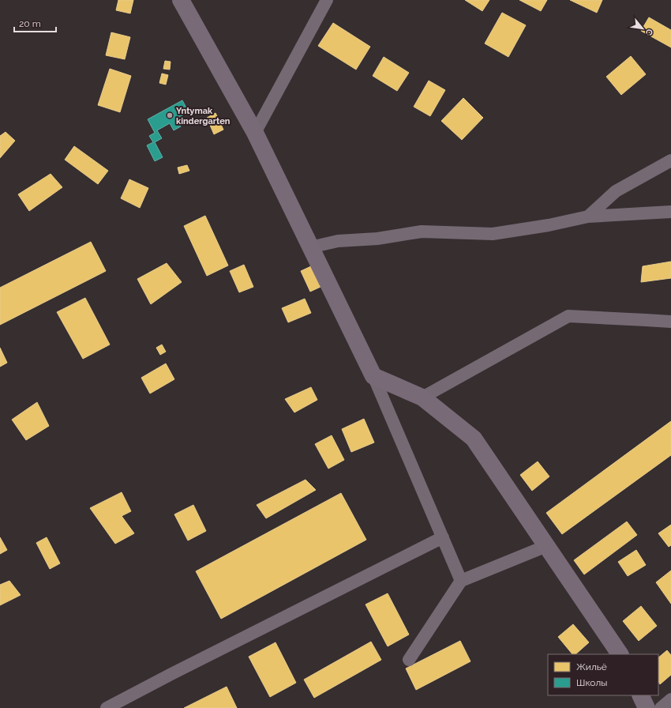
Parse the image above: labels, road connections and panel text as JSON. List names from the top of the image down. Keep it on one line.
{"places":["Yntymak kindergarten"],"legend":["Жильё","Школы"],"scale_bar":"20 m","north":"bottom right"}
